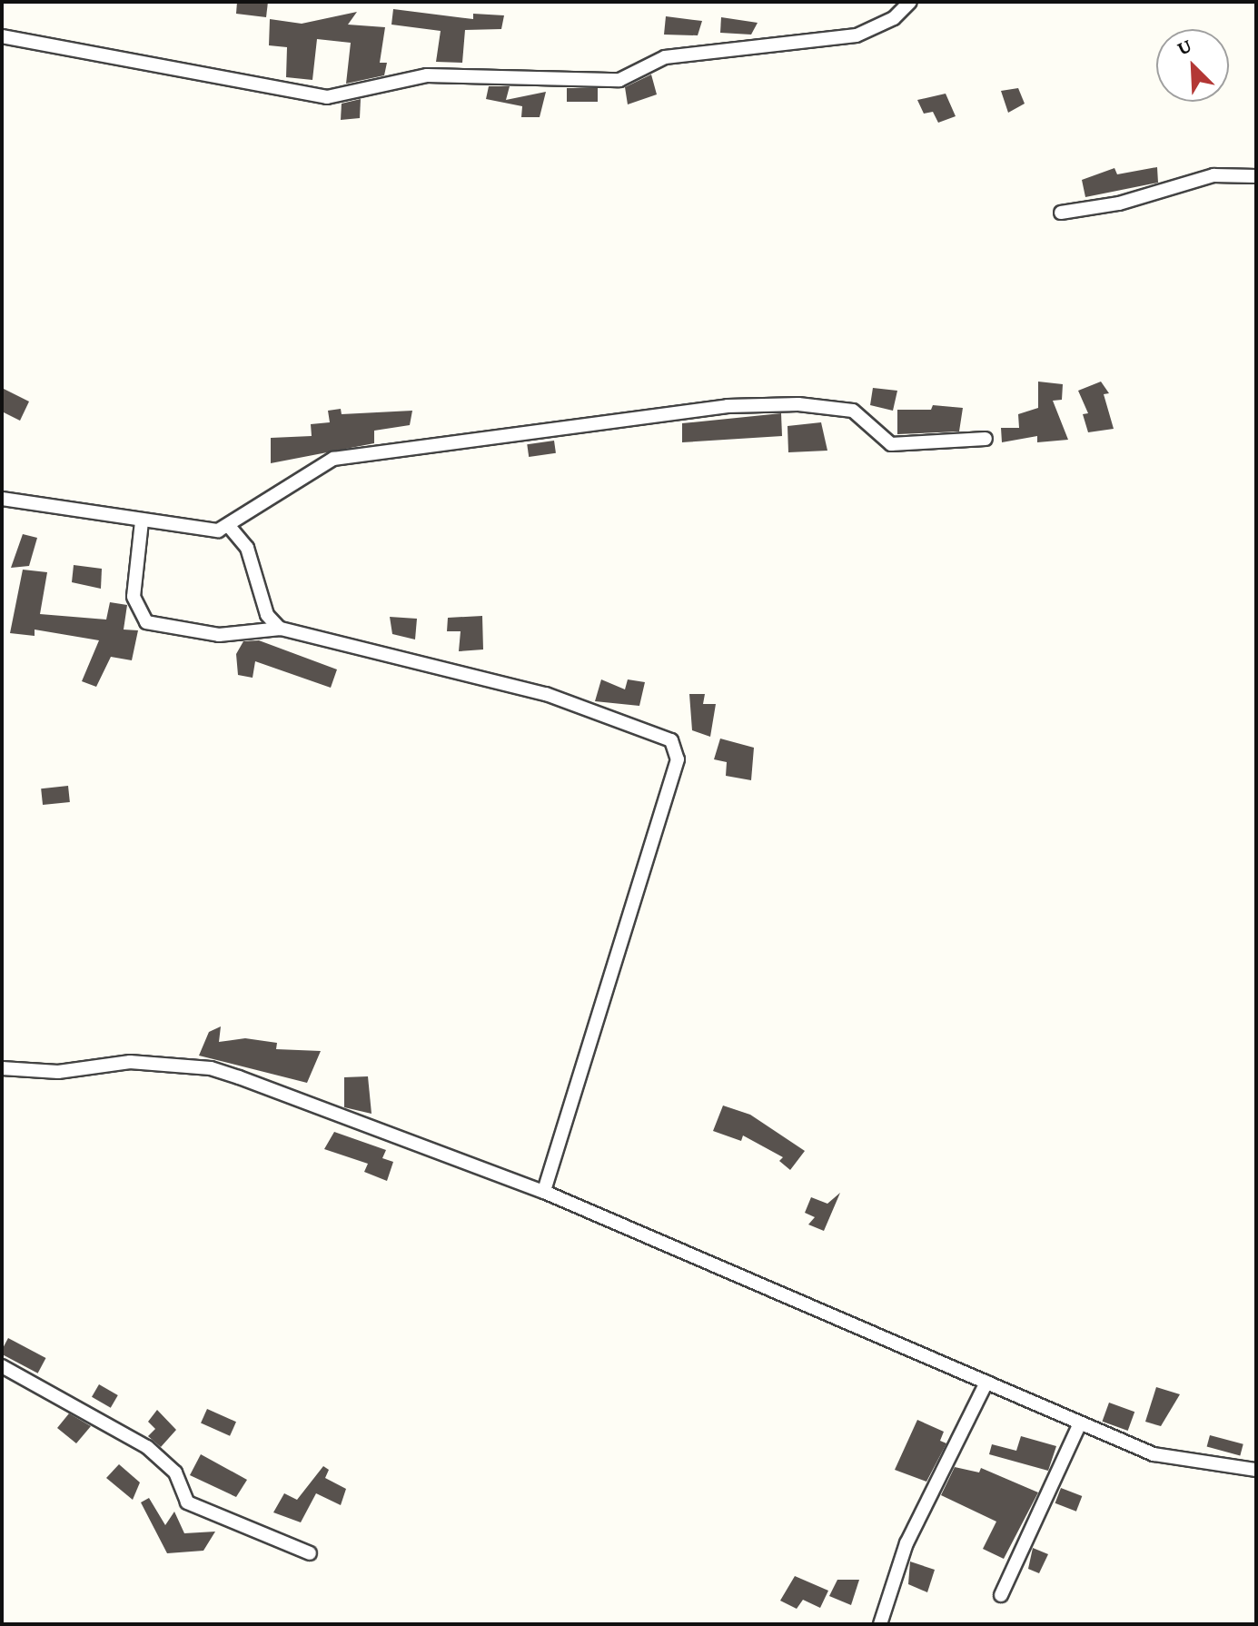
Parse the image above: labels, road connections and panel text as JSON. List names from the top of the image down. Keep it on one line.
{"north":"top left"}
